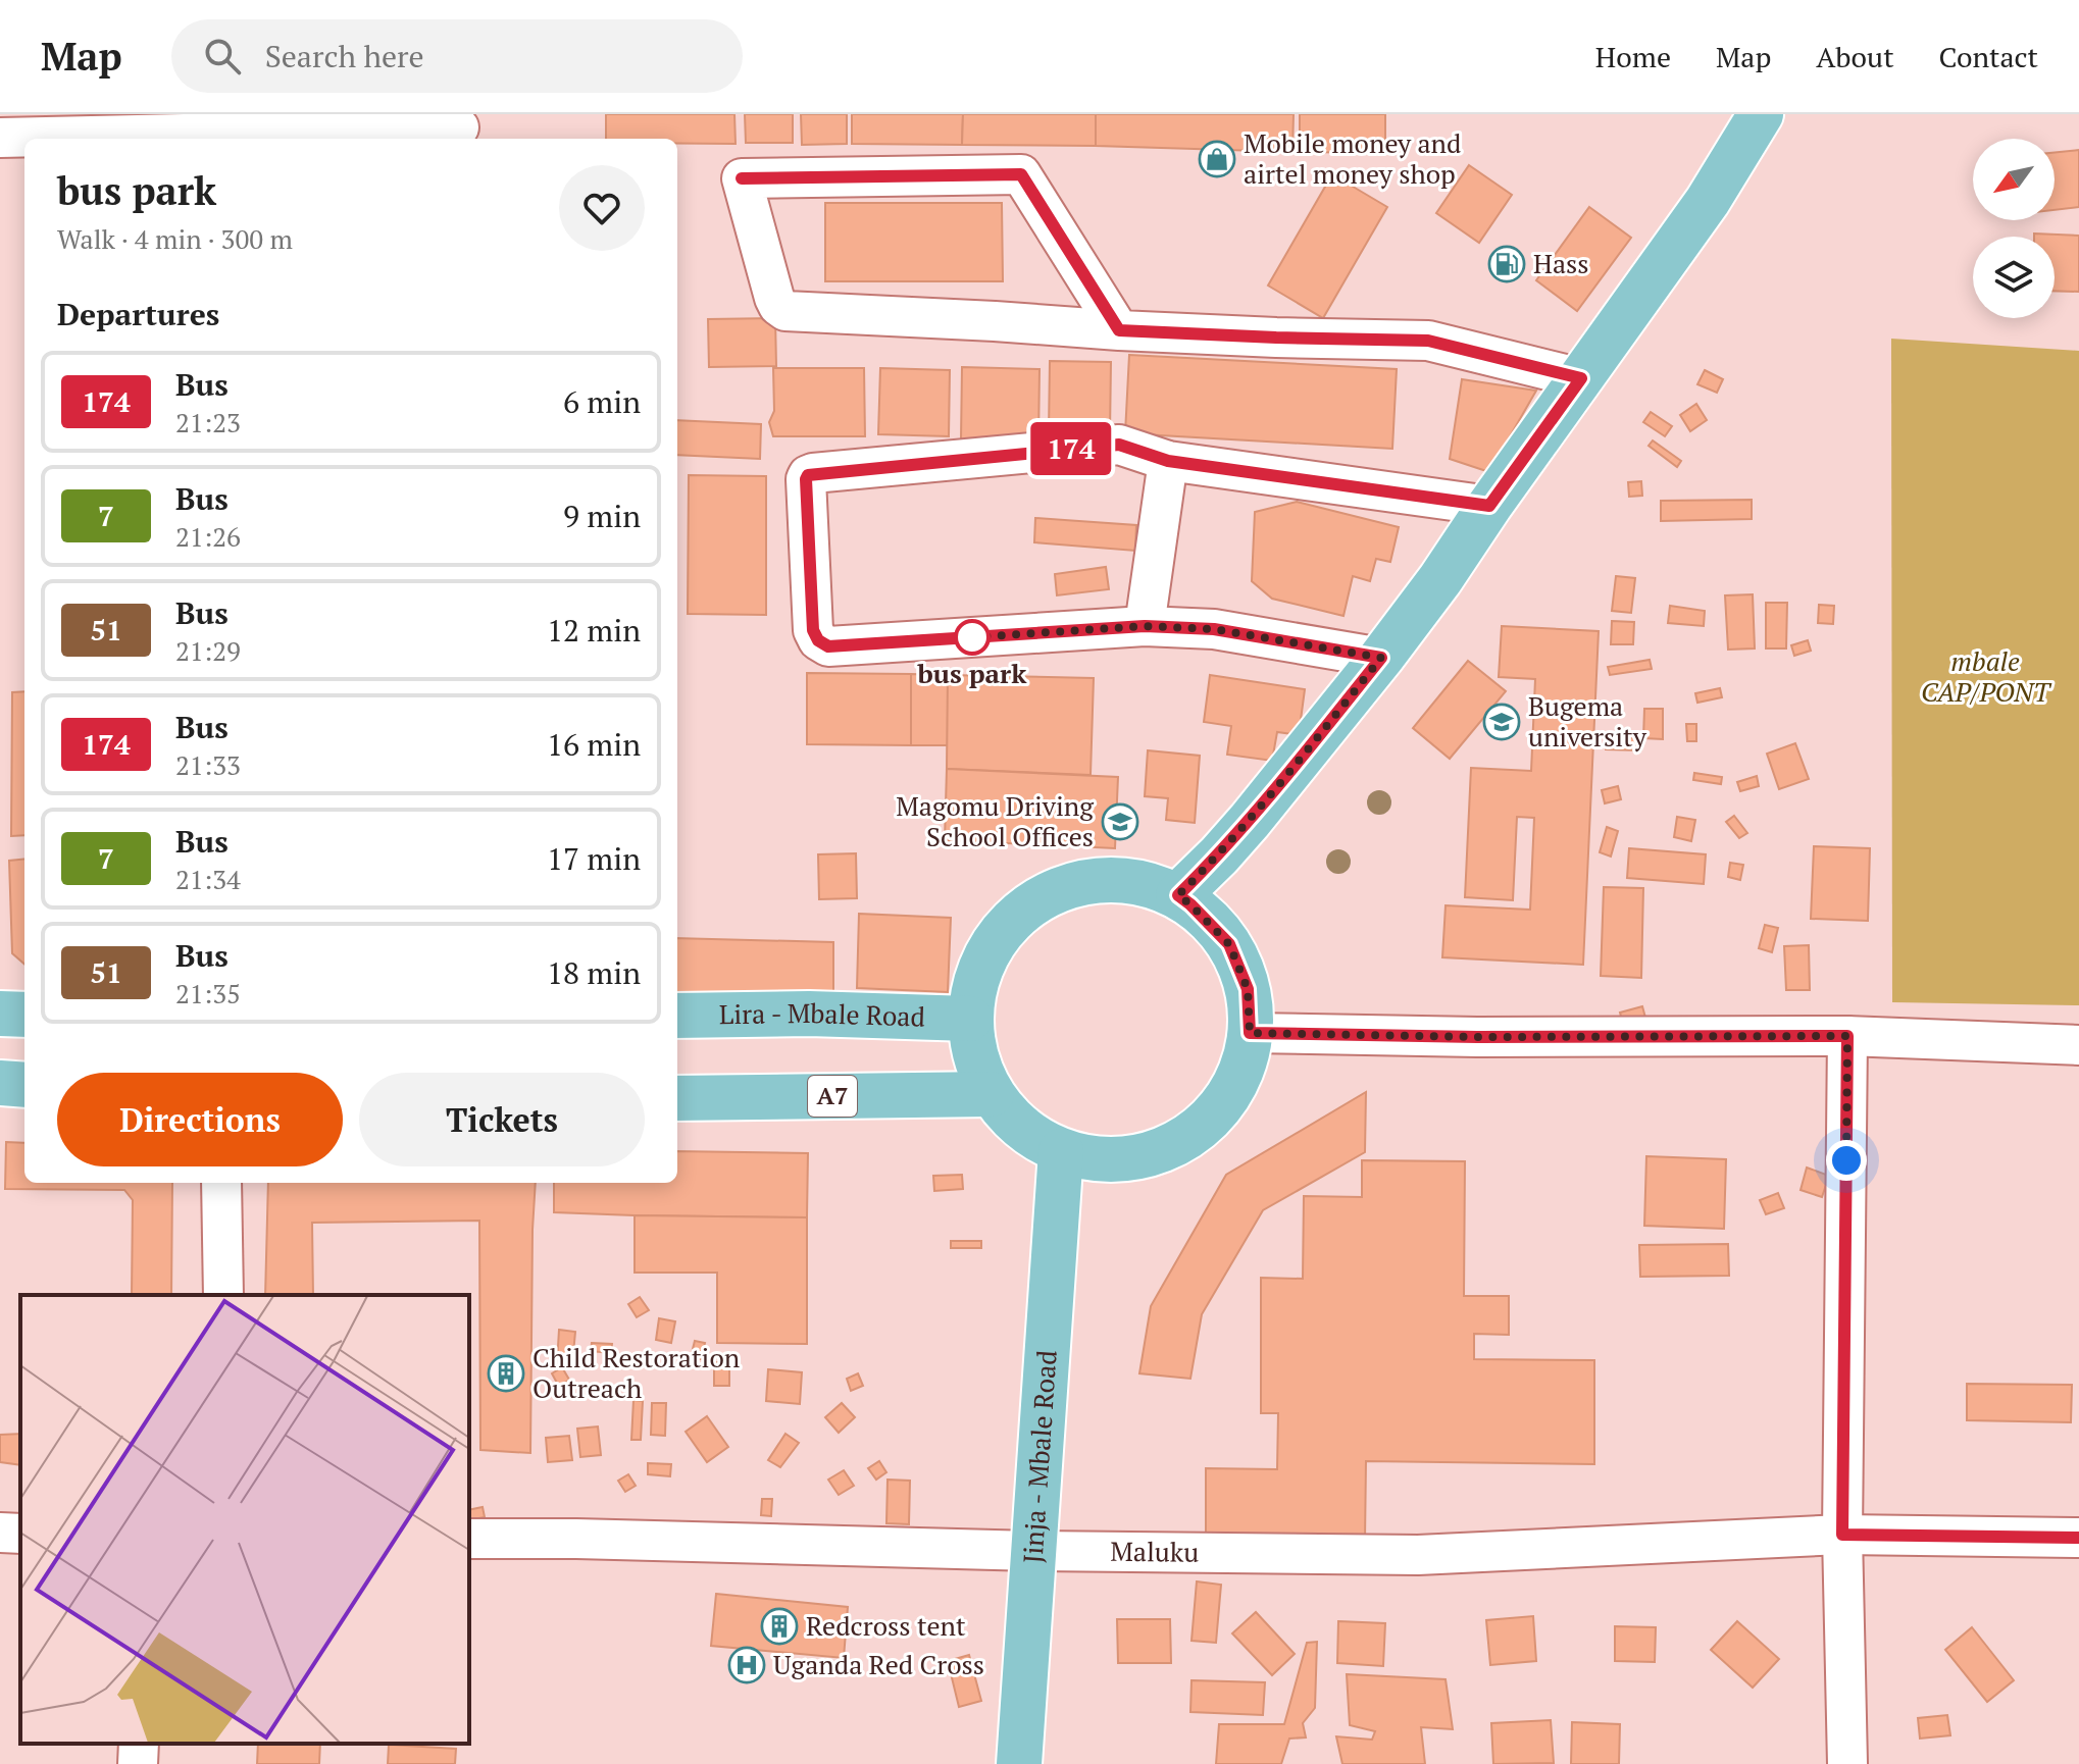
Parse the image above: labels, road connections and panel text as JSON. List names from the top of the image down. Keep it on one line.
{"streets":{"main road":["Lira - Mbale Road","A7","Jinja - Mbale Road"],"street":["Maluku"]},"crossings":[["Lira - Mbale Road","A7"],["Lira - Mbale Road","Jinja - Mbale Road"],["A7","Jinja - Mbale Road"],["Jinja - Mbale Road","Maluku"]],"parks":["mbale CAP/PONT"],"places":{"shop":["Mobile money and airtel money shop"],"fuel station":["Hass"],"other":["bus park"],"school or university":["Bugema university","Magomu Driving School Offices"],"building":["Child Restoration Outreach","Redcross tent"],"hospital":["Uganda Red Cross"]},"lines":["bus line 174"],"north":"bottom left","page":{"header":"Map","search":"Search here","nav":["Home","Map","About","Contact"],"on_map":"174","heading":[["bus park","Walk · 4 min · 300 m"],"Departures"],"list":[{"mark":"174","name":"Bus","note":"21:23","value":"6 min"},{"mark":"7","name":"Bus","note":"21:26","value":"9 min"},{"mark":"51","name":"Bus","note":"21:29","value":"12 min"},{"mark":"174","name":"Bus","note":"21:33","value":"16 min"},{"mark":"7","name":"Bus","note":"21:34","value":"17 min"},{"mark":"51","name":"Bus","note":"21:35","value":"18 min"}],"buttons":["Directions","Tickets"]}}
